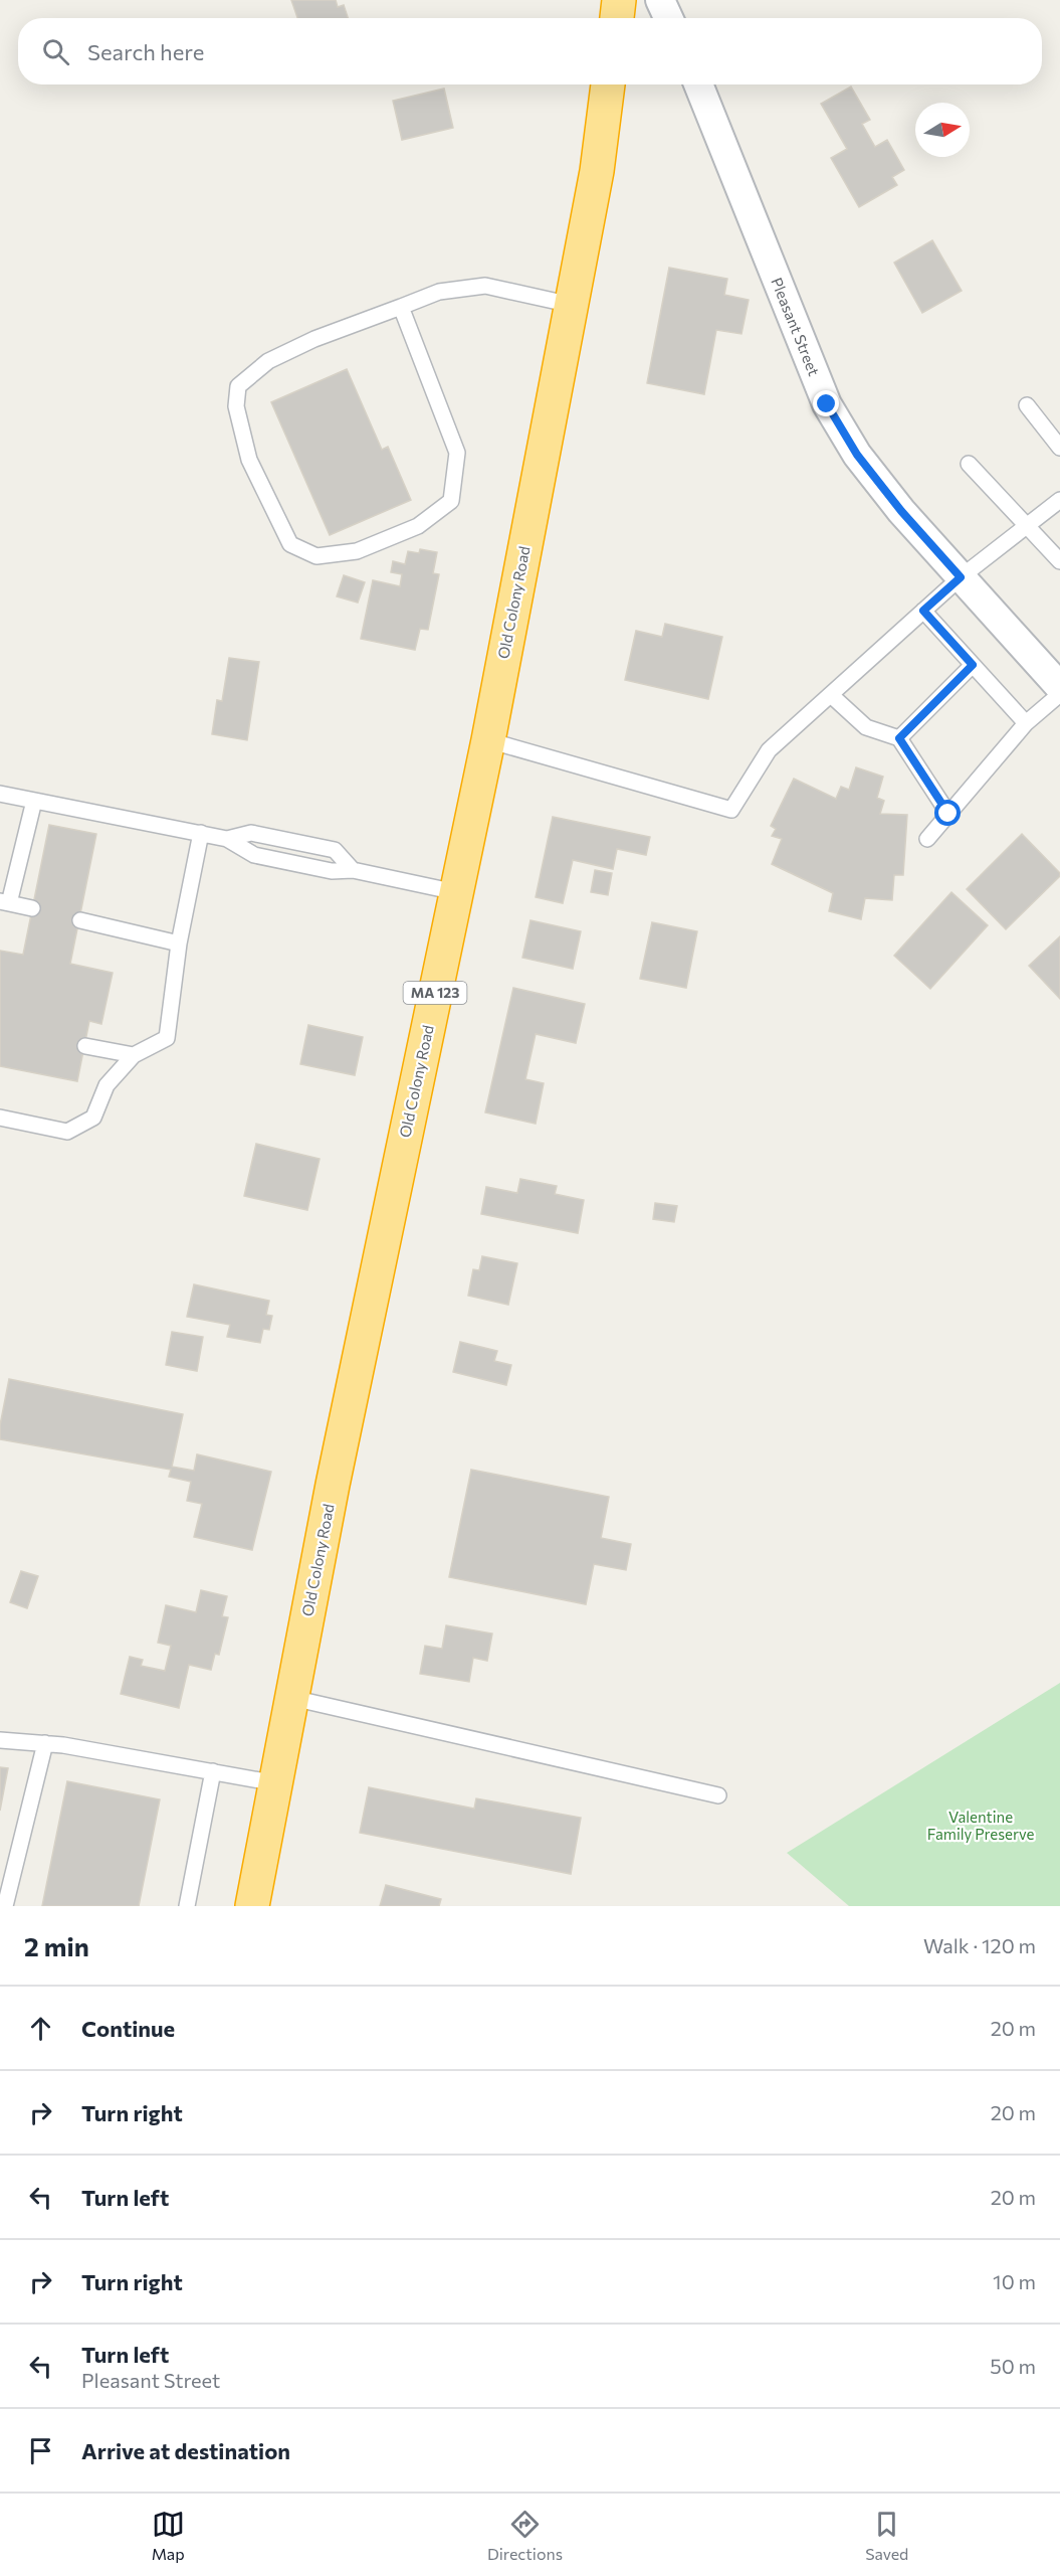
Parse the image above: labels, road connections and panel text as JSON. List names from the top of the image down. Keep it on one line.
{"streets":{"highway":["Old Colony Road","MA 123"],"street":["Pleasant Street"]},"parks":["Valentine Family Preserve"],"north":"right","page":{"search":"Search here","heading":["2 min","Walk · 120 m"],"list":[["Continue","20 m"],["Turn right","20 m"],["Turn left","20 m"],["Turn right","10 m"],["Turn left","Pleasant Street","50 m"],"Arrive at destination"],"nav":["Map","Directions","Saved"]}}
